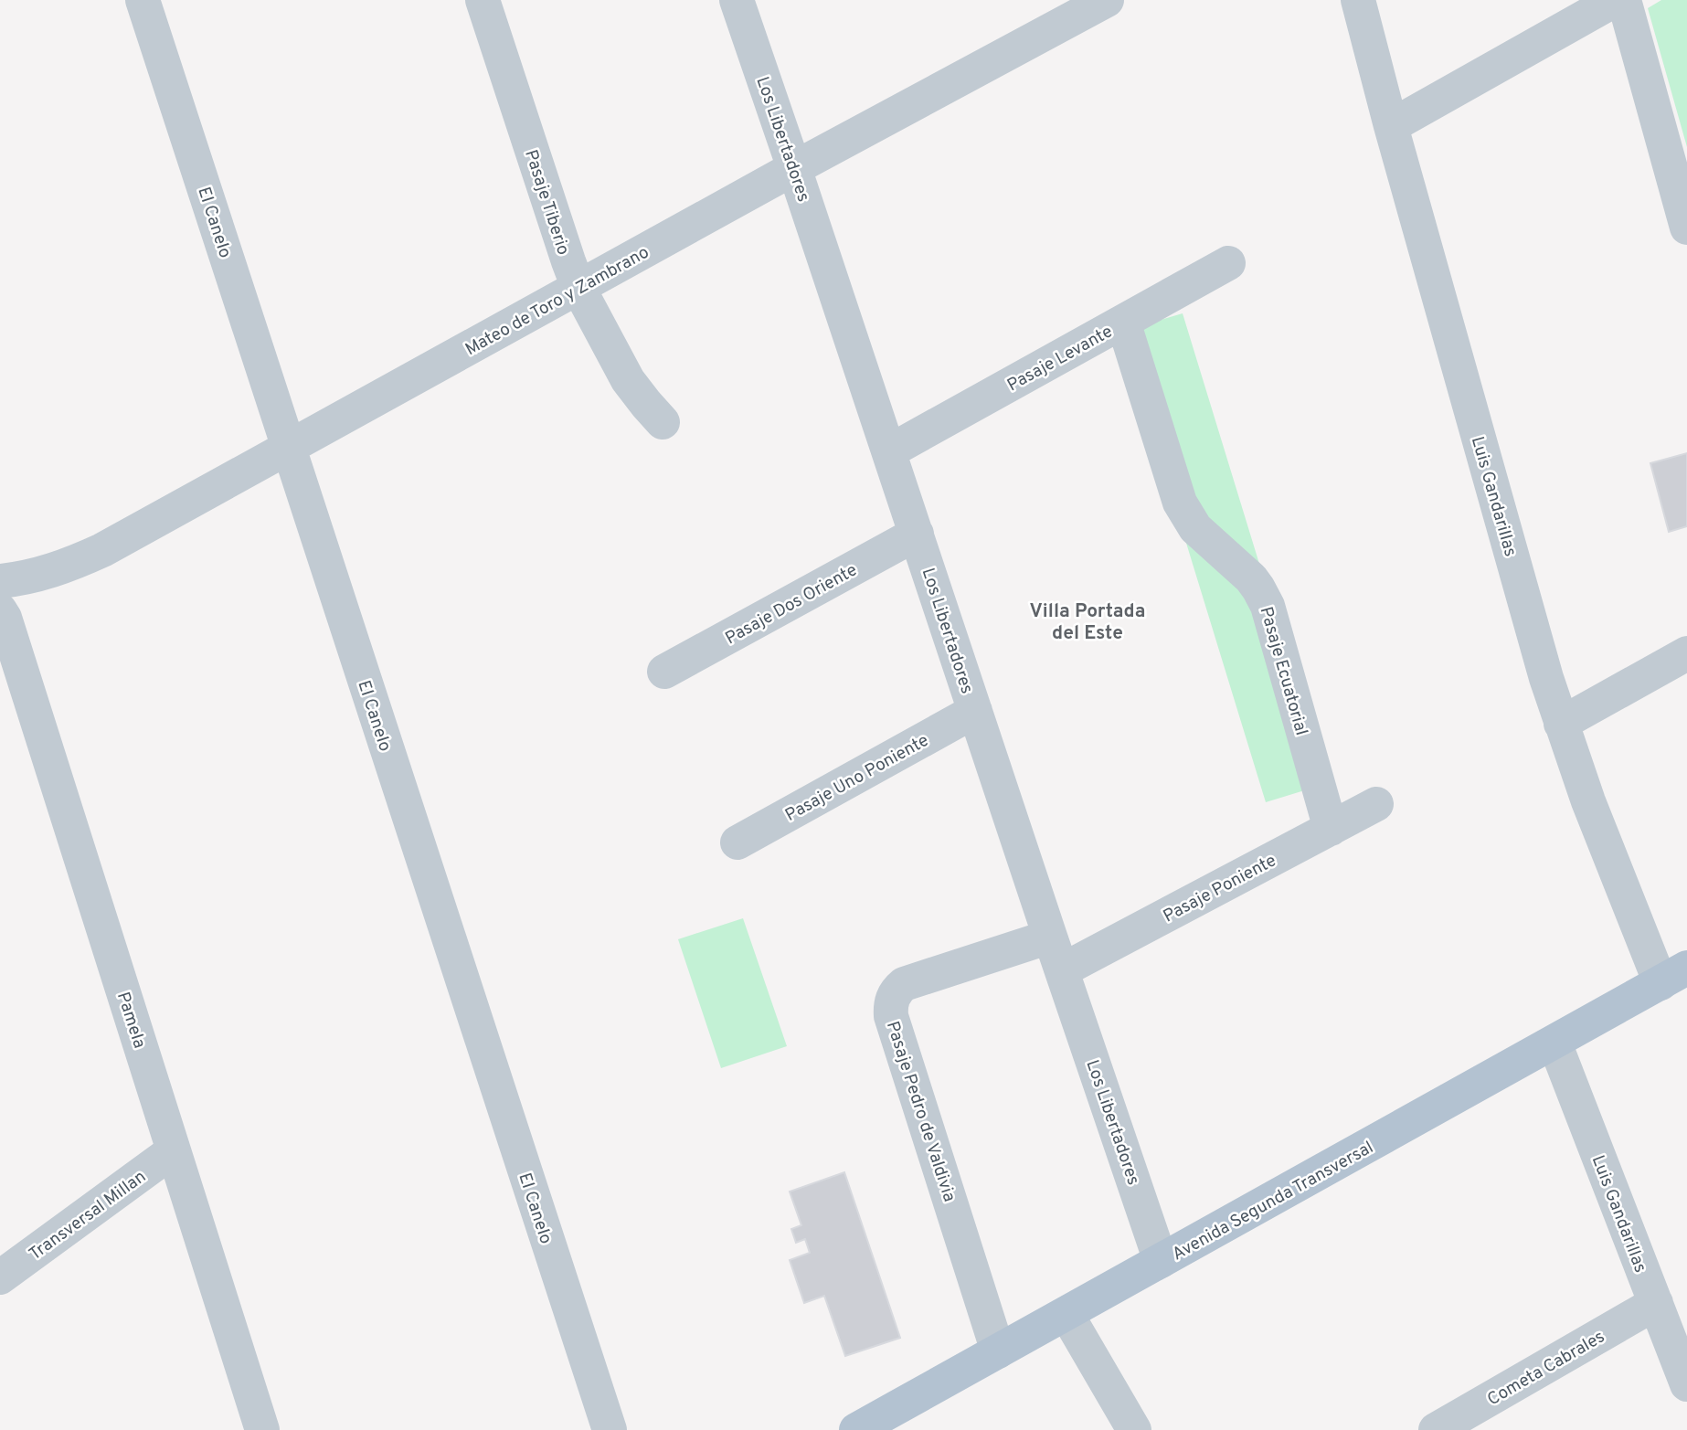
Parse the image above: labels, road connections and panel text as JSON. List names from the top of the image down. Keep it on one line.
{"streets":{"main road":["Avenida Segunda Transversal"],"street":["Los Libertadores","Pasaje Tiberio","El Canelo","Mateo de Toro y Zambrano","Pasaje Levante","Luis Gandarillas","Pasaje Dos Oriente","Pasaje Ecuatorial","Pasaje Uno Poniente","Pasaje Poniente","Pamela","Pasaje Pedro de Valdivia","Transversal Millan","Cometa Cabrales"]},"crossings":[["Los Libertadores","Mateo de Toro y Zambrano"],["Los Libertadores","Pasaje Levante"],["Los Libertadores","Pasaje Dos Oriente"],["Los Libertadores","Pasaje Uno Poniente"],["Los Libertadores","Pasaje Poniente"],["Los Libertadores","Pasaje Pedro de Valdivia"],["Los Libertadores","Avenida Segunda Transversal"],["Pasaje Tiberio","Mateo de Toro y Zambrano"],["El Canelo","Mateo de Toro y Zambrano"],["Pasaje Levante","Pasaje Ecuatorial"],["Luis Gandarillas","Avenida Segunda Transversal"],["Luis Gandarillas","Cometa Cabrales"],["Pasaje Ecuatorial","Pasaje Poniente"],["Pamela","Transversal Millan"],["Pasaje Pedro de Valdivia","Avenida Segunda Transversal"]],"districts":["Villa Portada del Este"]}
